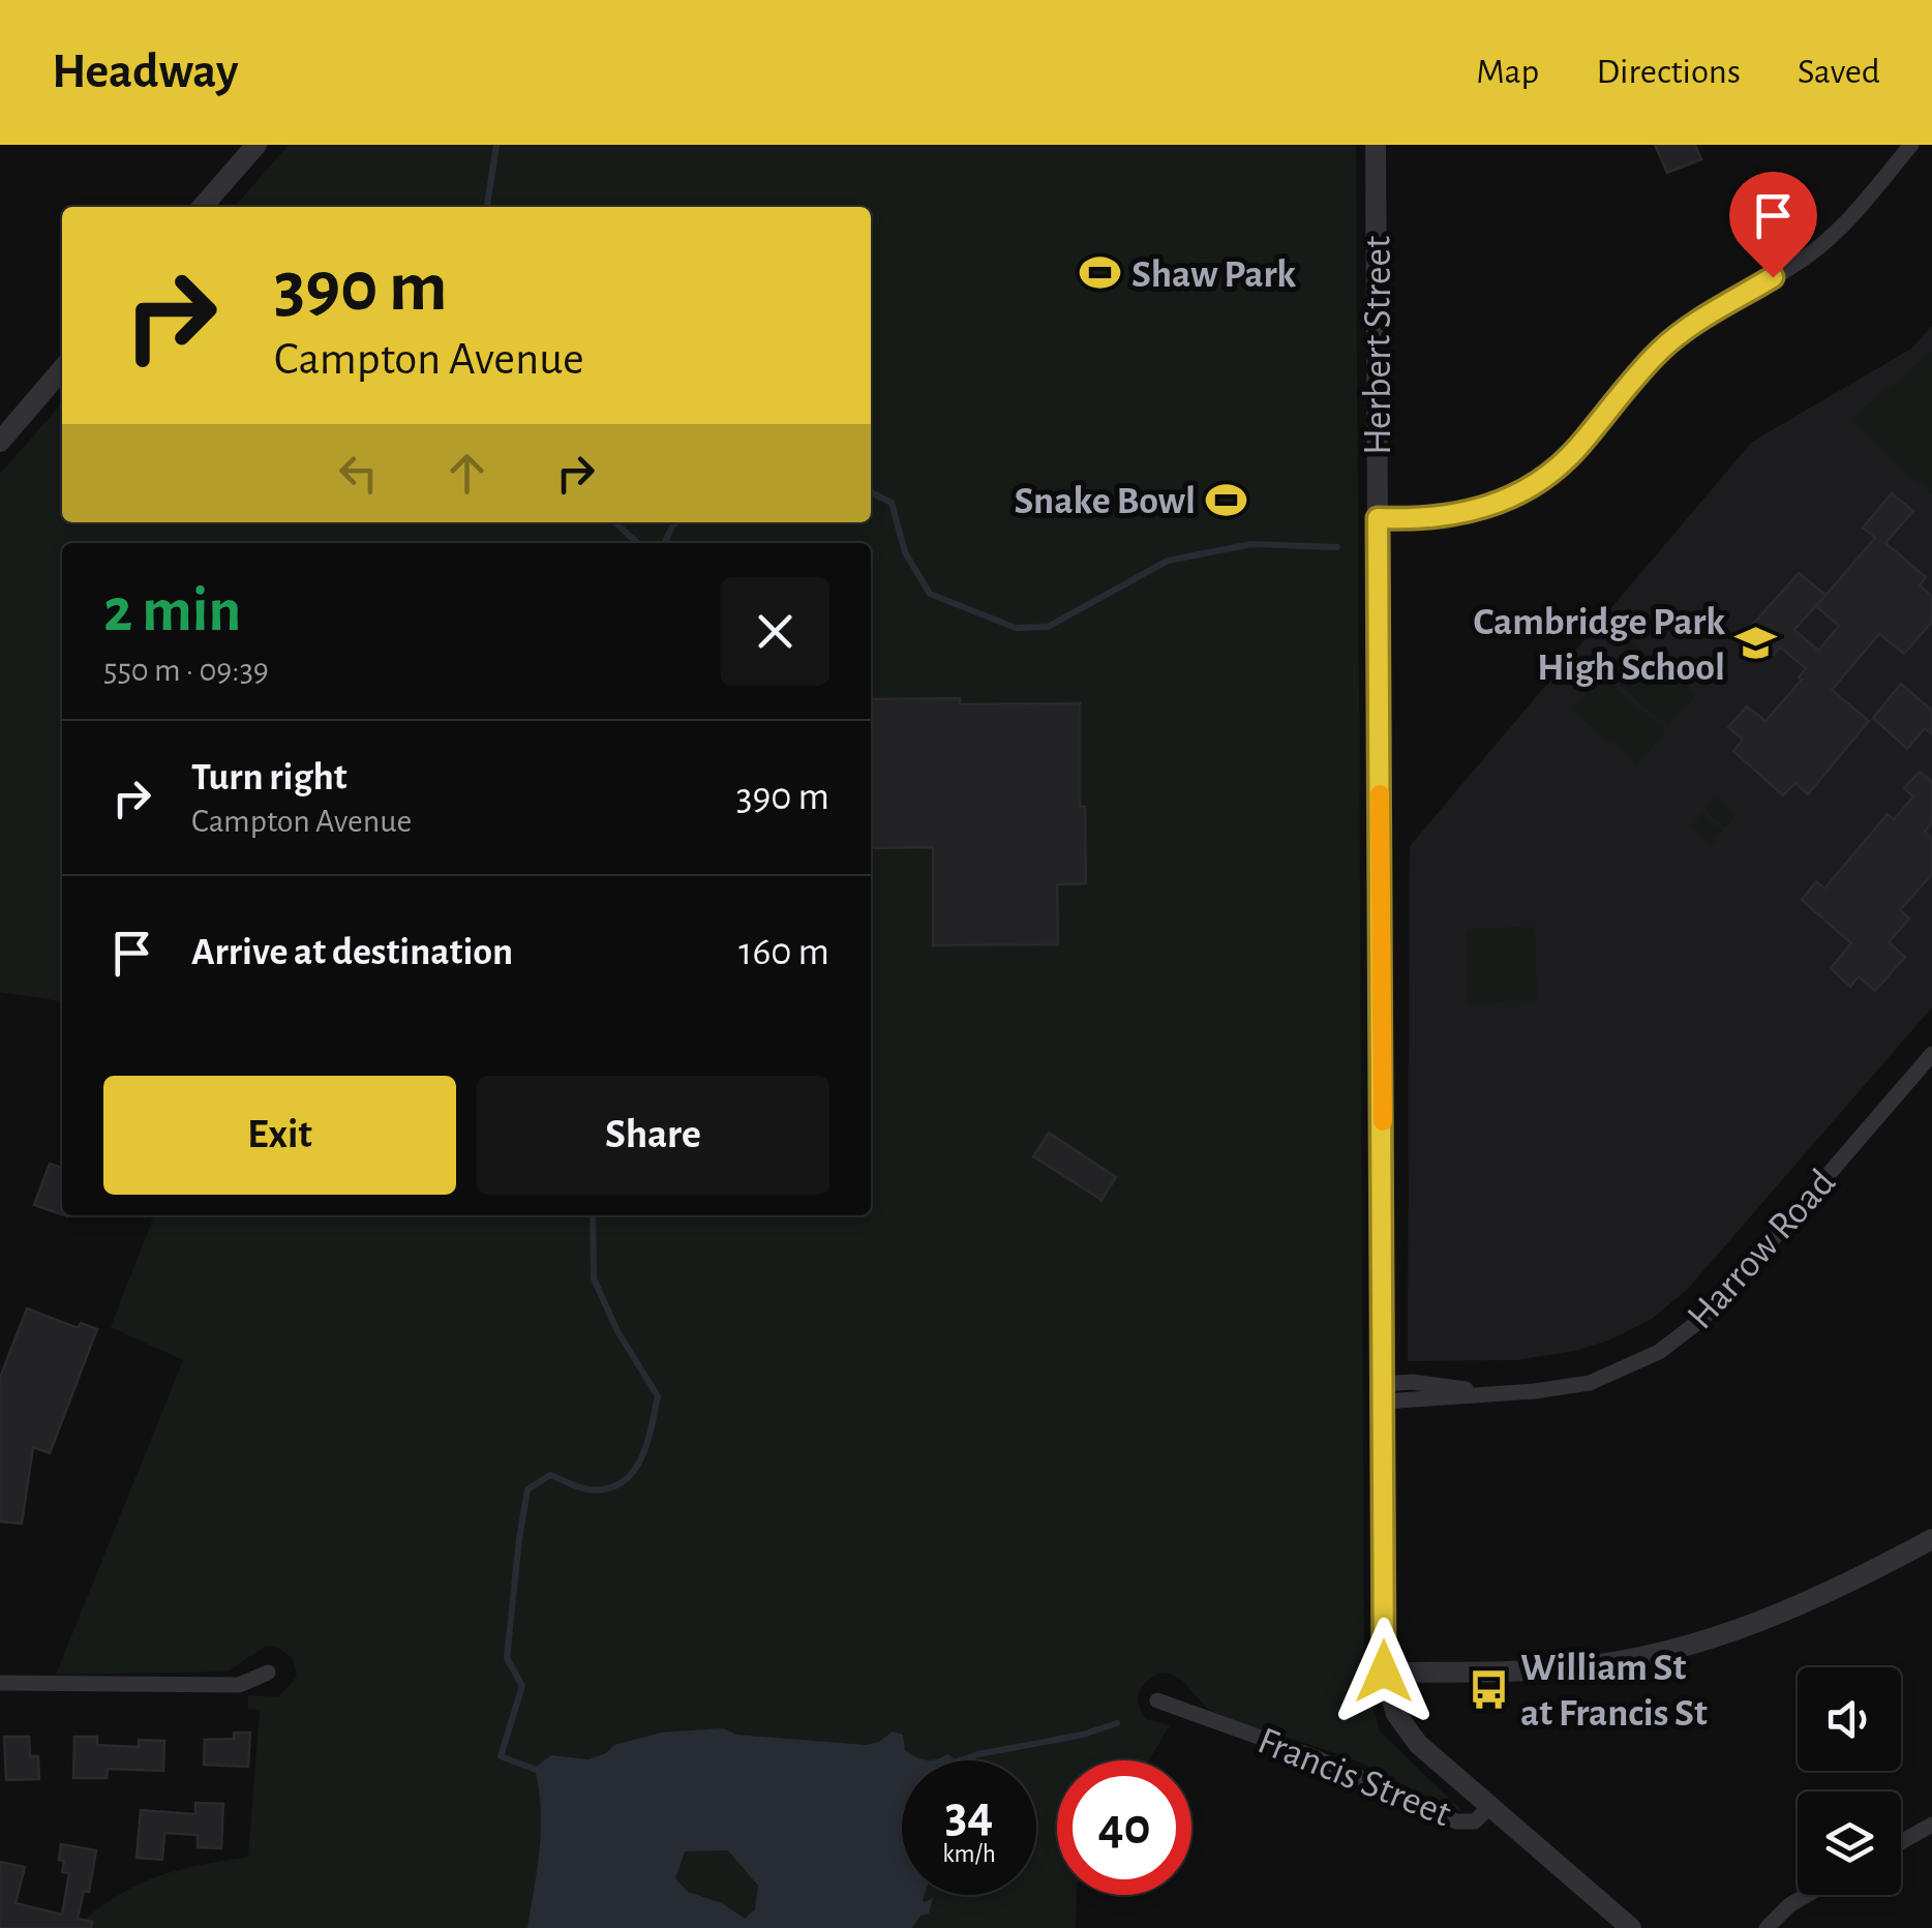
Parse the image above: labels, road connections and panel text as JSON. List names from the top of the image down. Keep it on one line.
{"streets":{"street":["Herbert Street","Harrow Road","Francis Street"]},"crossings":[["Herbert Street","Harrow Road"],["Herbert Street","Francis Street"]],"places":{"sports":["Shaw Park","Snake Bowl"],"school or university":["Cambridge Park High School"],"bus stop":["William St at Francis St"]},"page":{"header":"Headway","nav":["Map","Directions","Saved"],"turn":["390 m","Campton Avenue"],"heading":["2 min","550 m · 09:39"],"list":[{"name":"Turn right","note":"Campton Avenue","value":"390 m"},{"name":"Arrive at destination","value":"160 m"}],"buttons":["Exit","Share"],"speed":"34 km/h","limit":"40"}}
